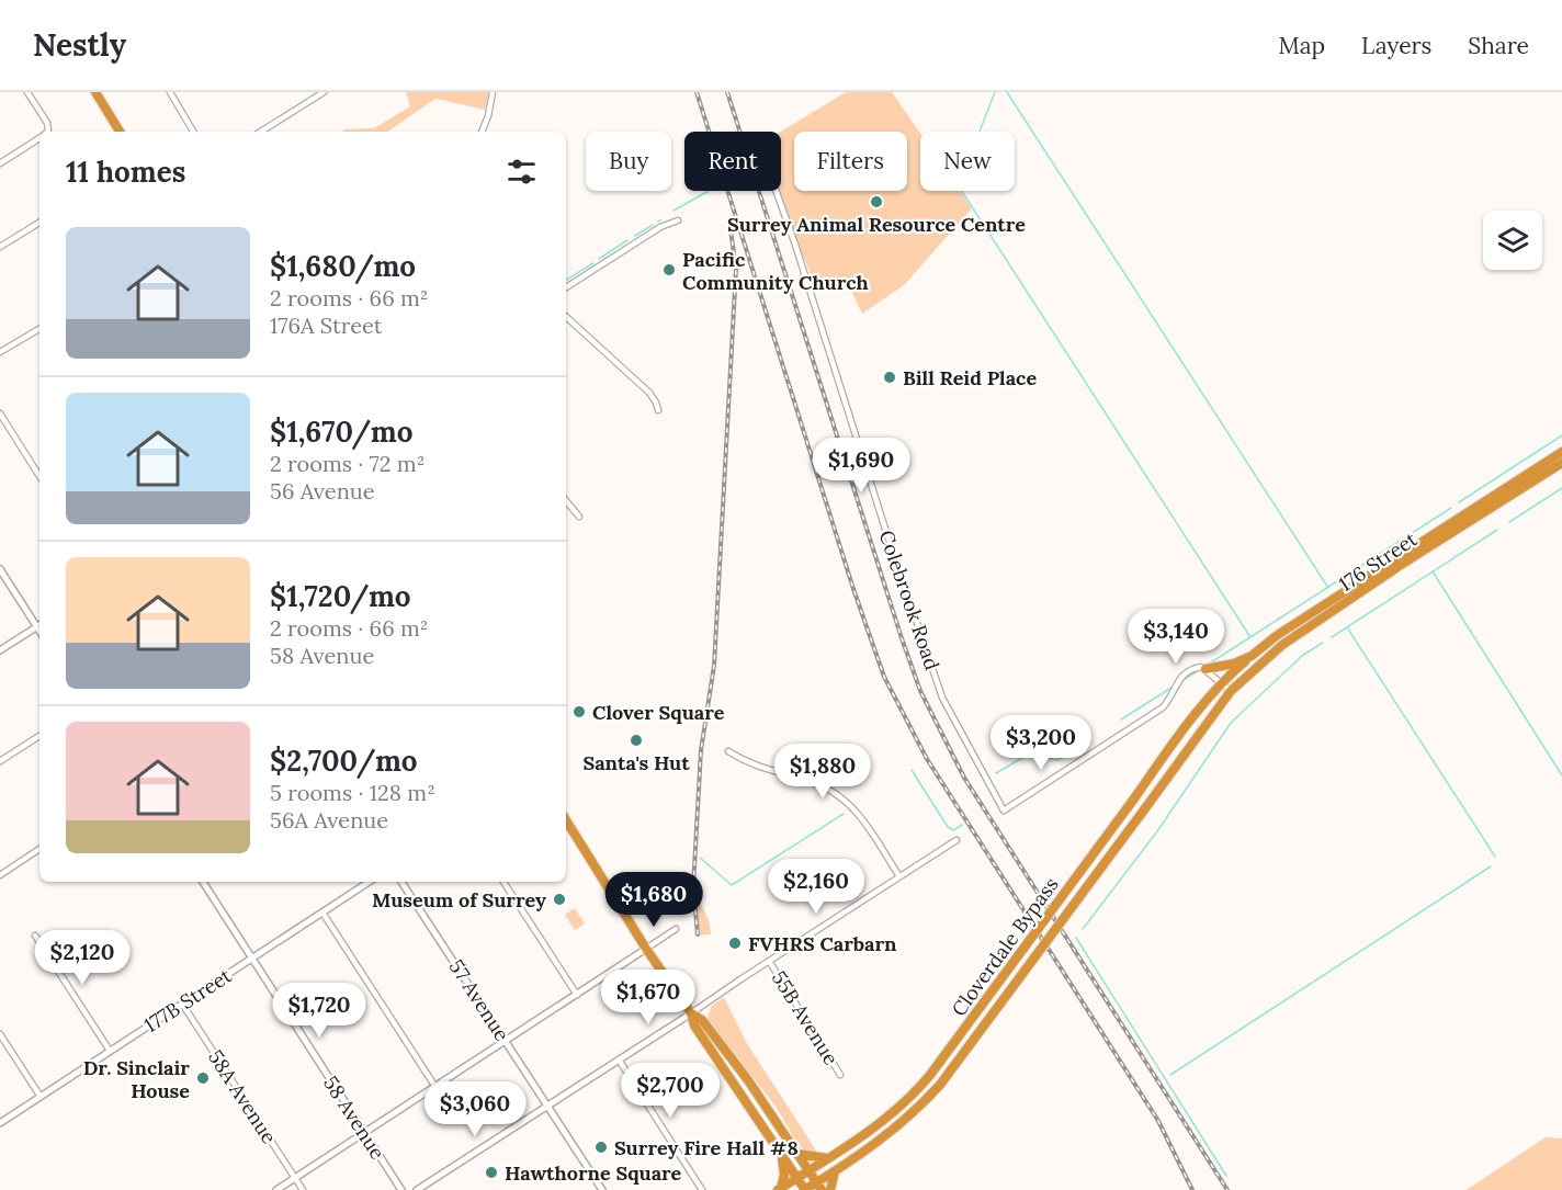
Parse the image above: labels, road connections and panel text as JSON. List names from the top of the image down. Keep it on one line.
{"streets":{"highway":["176 Street","Cloverdale Bypass"],"street":["Colebrook Road","177B Street","57 Avenue","55B Avenue","58A Avenue","58 Avenue"]},"crossings":[["176 Street","Cloverdale Bypass"],["177B Street","58A Avenue"],["177B Street","58 Avenue"]],"places":["Surrey Animal Resource Centre","Pacific Community Church","Bill Reid Place","Clover Square","Santa's Hut","Museum of Surrey","FVHRS Carbarn","Dr. Sinclair House","Surrey Fire Hall #8","Hawthorne Square"],"page":{"header":"Nestly","nav":["Map","Layers","Share"],"chip":["Buy","Rent","Filters","New"],"heading":"11 homes","list":[{"name":"$1,680/mo","note":"2 rooms · 66 m² · 176A Street"},{"name":"$1,670/mo","note":"2 rooms · 72 m² · 56 Avenue"},{"name":"$1,720/mo","note":"2 rooms · 66 m² · 58 Avenue"},{"name":"$2,700/mo","note":"5 rooms · 128 m² · 56A Avenue"}],"price":["$1,690","$3,140","$3,200","$1,880","$2,160","$1,680","$2,120","$1,670","$1,720","$2,700","$3,060"]}}
